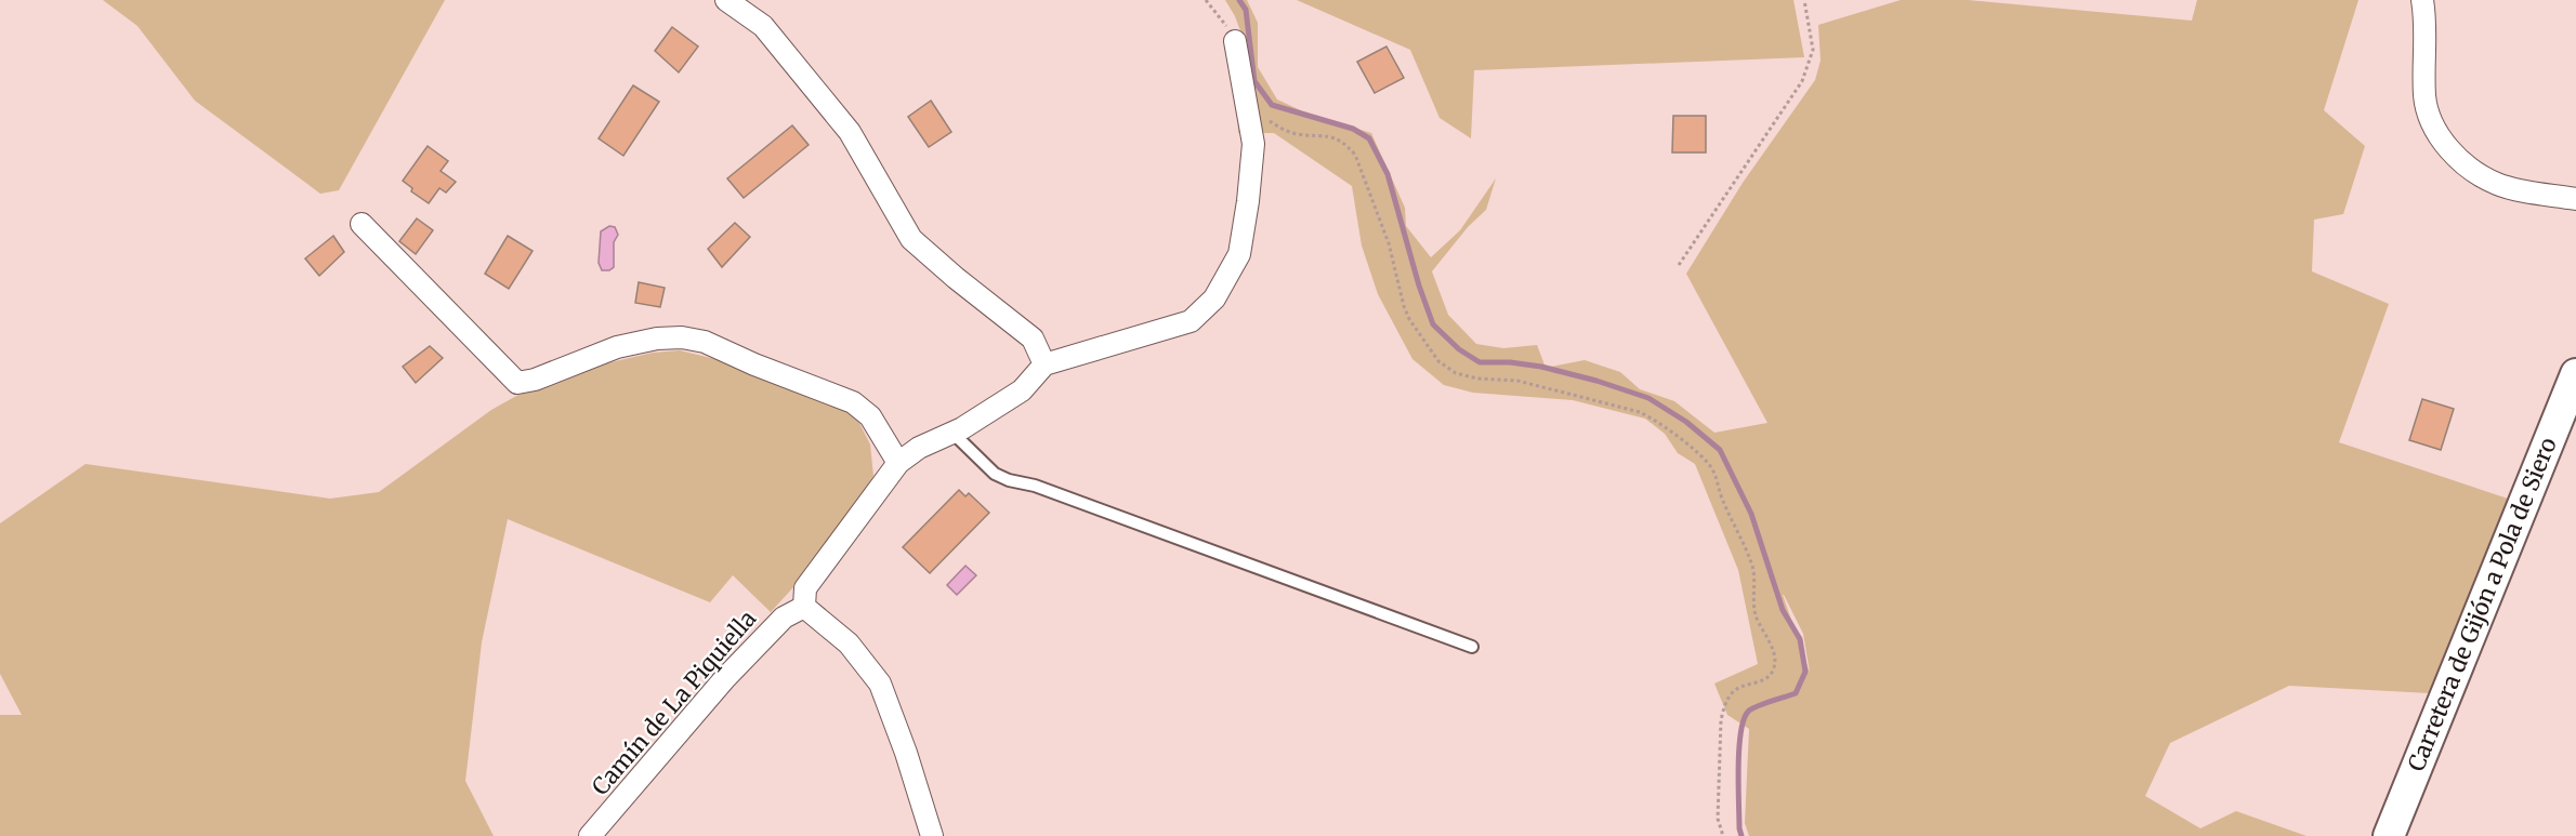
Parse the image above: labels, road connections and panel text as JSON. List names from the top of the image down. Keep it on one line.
{"streets":{"street":["Carretera de Gijón a Pola de Siero","Camín de La Piquiella"]}}
